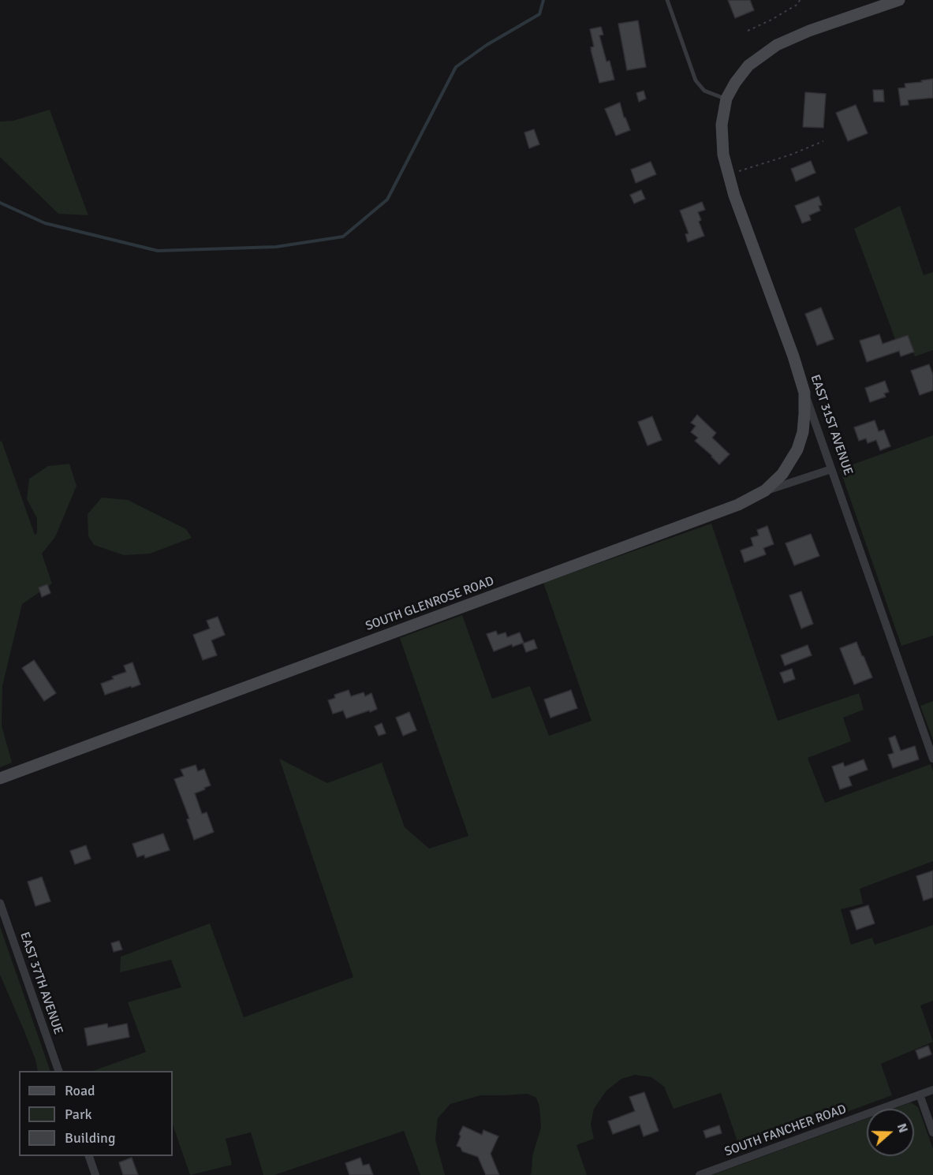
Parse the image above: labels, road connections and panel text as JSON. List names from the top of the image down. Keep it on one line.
{"streets":{"street":["EAST 31ST AVENUE","SOUTH GLENROSE ROAD","EAST 37TH AVENUE","SOUTH FANCHER ROAD"]},"crossings":[["EAST 31ST AVENUE","SOUTH GLENROSE ROAD"]],"legend":["Road","Park","Building"],"north":"right"}
